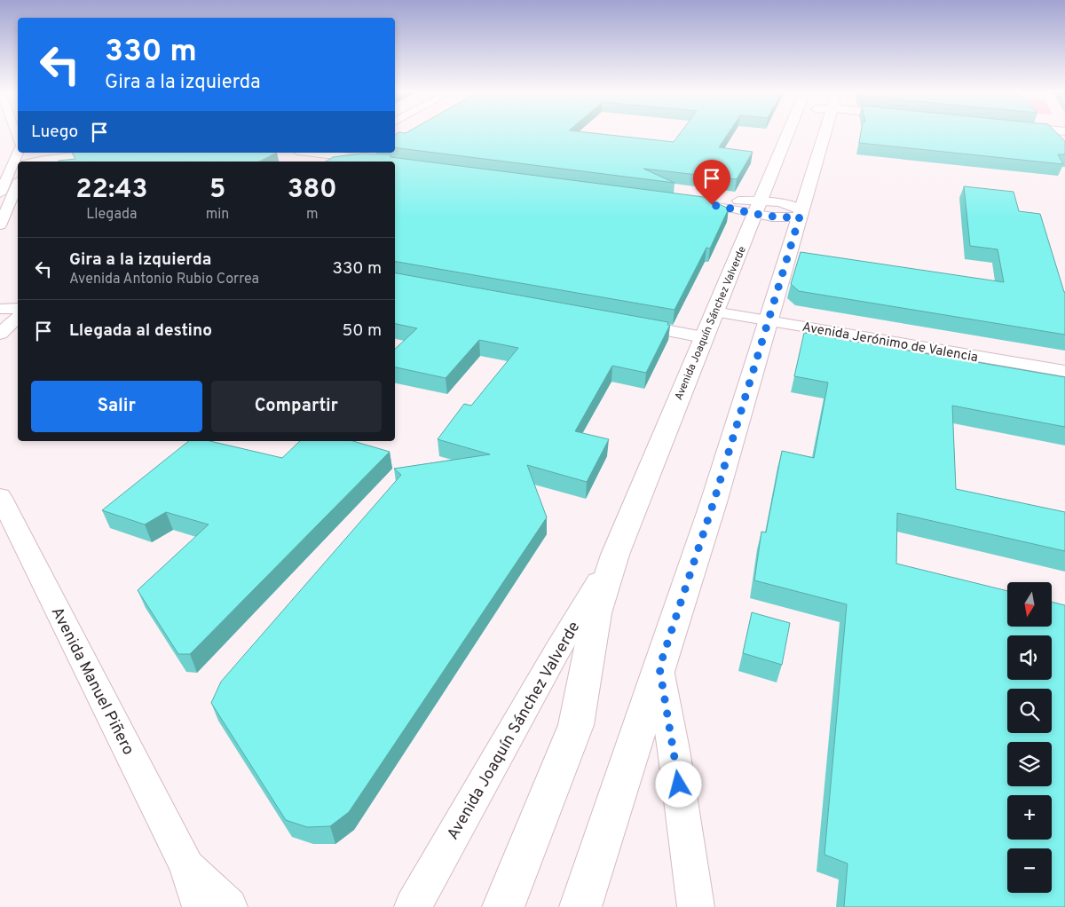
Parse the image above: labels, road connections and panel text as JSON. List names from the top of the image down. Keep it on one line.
{"streets":{"main road":["Avenida Joaquín Sánchez Valverde"],"street":["Avenida Jerónimo de Valencia","Avenida Manuel Piñero"]},"crossings":[["Avenida Joaquín Sánchez Valverde","Avenida Jerónimo de Valencia"]],"north":"bottom","page":{"turn":["330 m","Gira a la izquierda"],"then":"Luego","eta":["22:43","Llegada","5","min","380","m"],"list":[{"name":"Gira a la izquierda","note":"Avenida Antonio Rubio Correa","value":"330 m"},{"name":"Llegada al destino","value":"50 m"}],"buttons":["Salir","Compartir"],"map_buttons":["+","−"]}}
